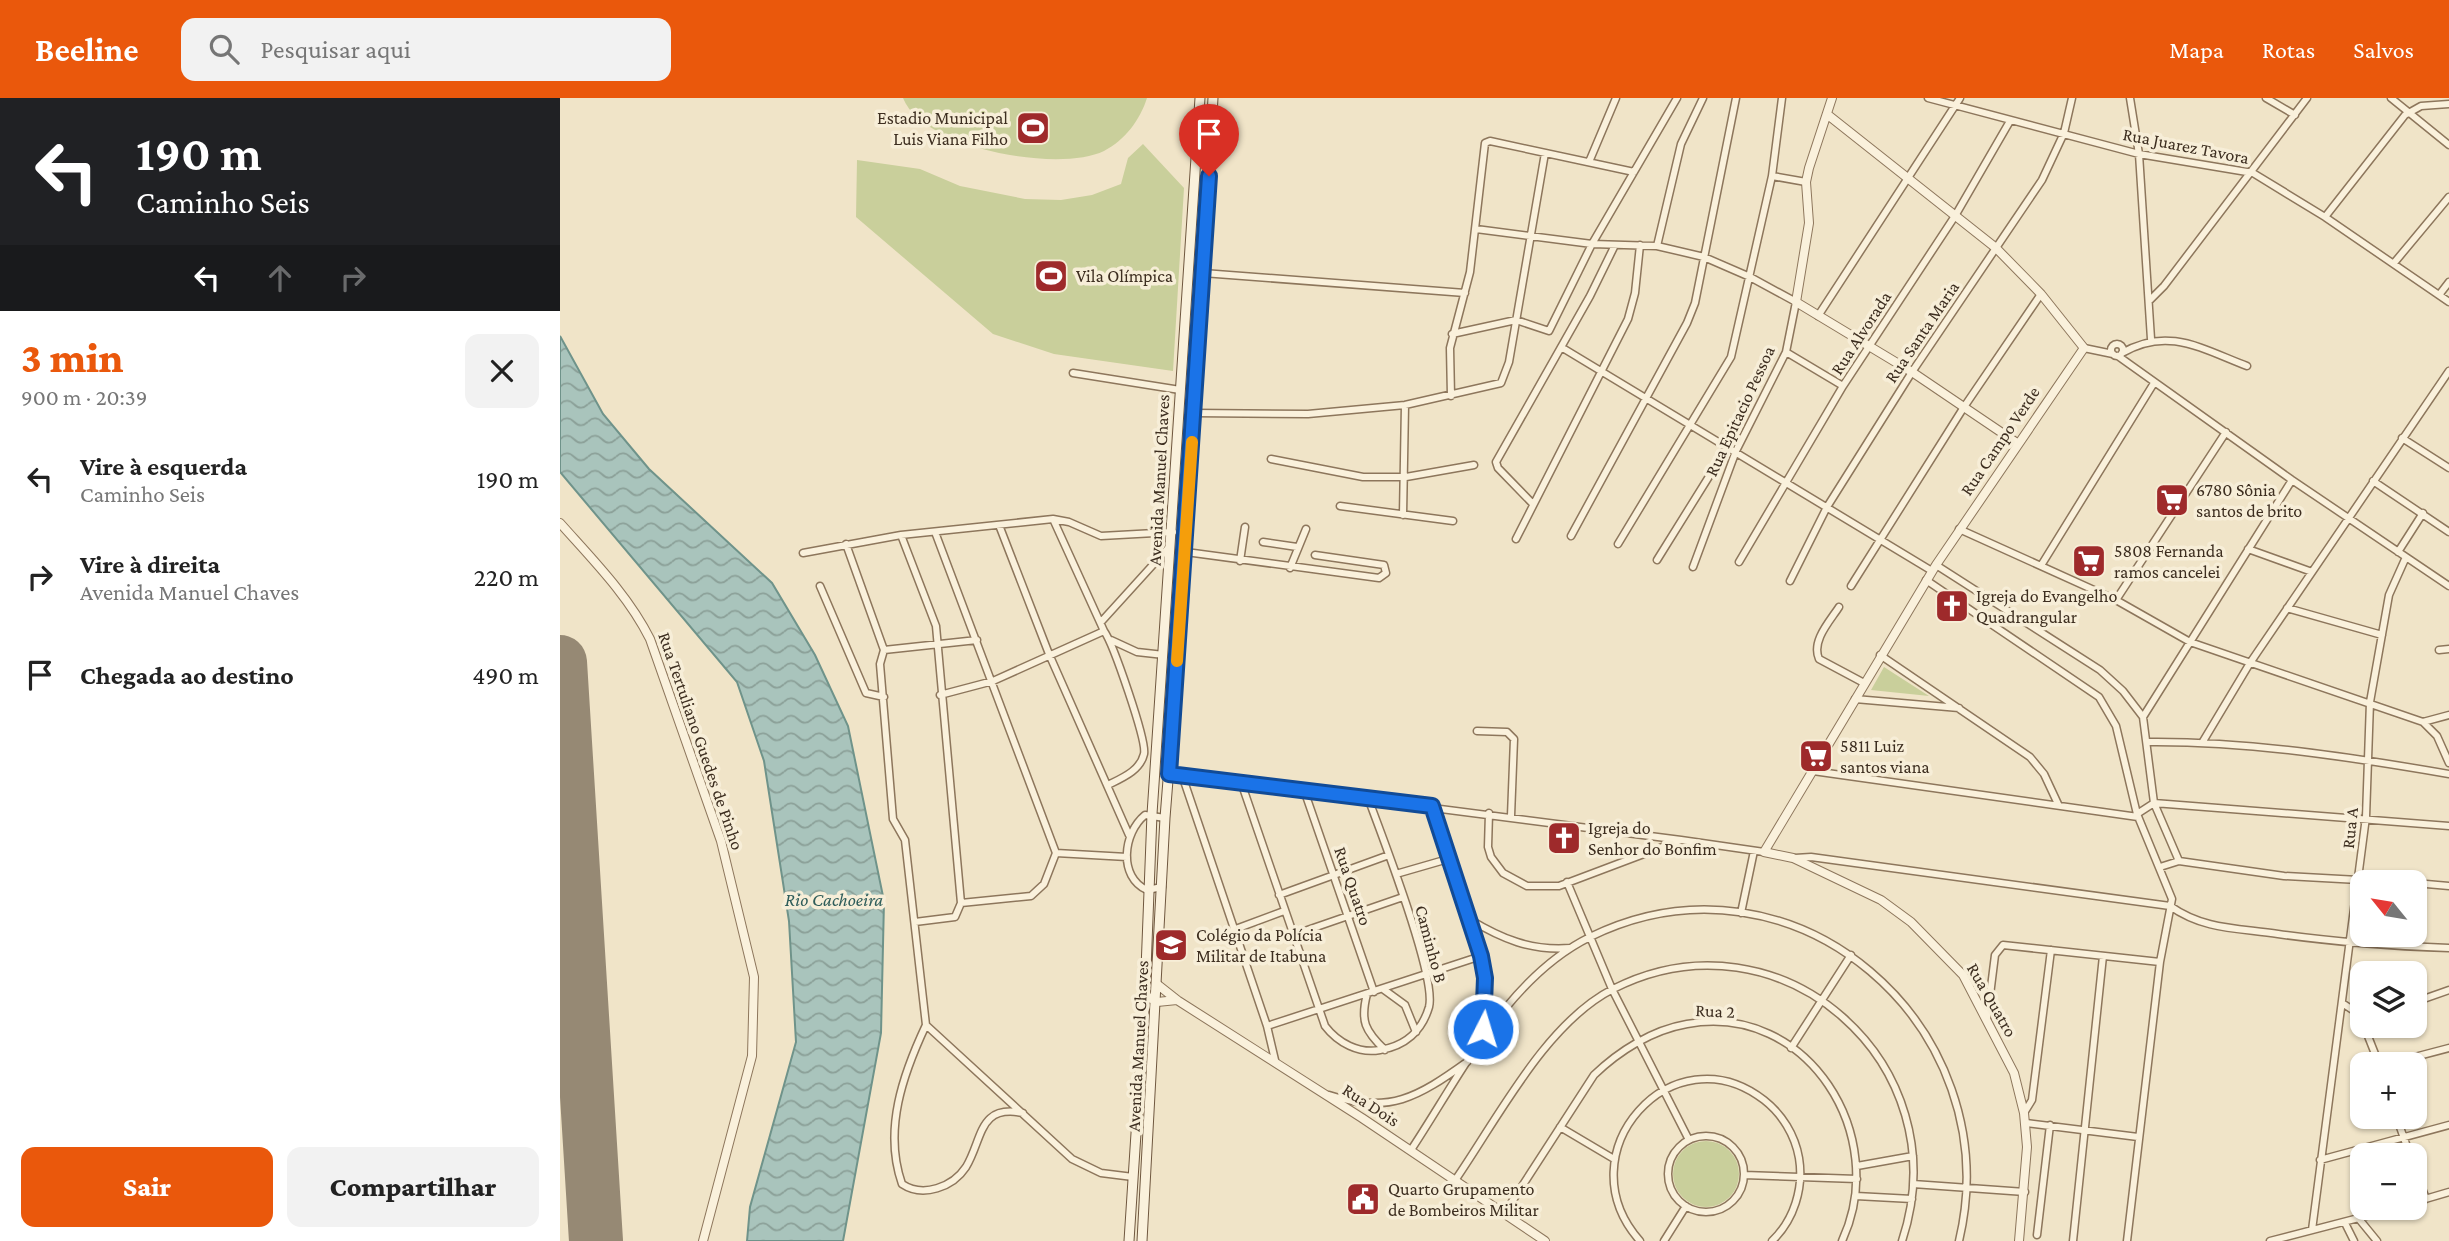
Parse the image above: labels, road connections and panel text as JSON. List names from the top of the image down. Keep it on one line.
{"streets":{"main road":["Avenida Manuel Chaves"],"street":["Rua Juarez Tavora","Rua Santa Maria","Rua Alvorada","Rua Epitacio Pessoa","Rua Campo Verde","Rua Tertuliano Guedes de Pinho","Rua A","Rua Quatro","Caminho B","Rua 2","Rua Dois"]},"crossings":[["Rua Juarez Tavora","Rua Santa Maria"],["Rua Juarez Tavora","Rua Alvorada"],["Rua Campo Verde","Rua Quatro"],["Avenida Manuel Chaves","Rua Quatro"],["Avenida Manuel Chaves","Rua Dois"],["Rua Quatro","Caminho B"],["Rua 2","Rua Dois"]],"water":["Rio Cachoeira"],"places":{"sports":["Estadio Municipal Luis Viana Filho","Vila Olímpica"],"supermarket":["6780 Sônia santos de brito","5808 Fernanda ramos cancelei","5811 Luiz santos viana"],"church":["Igreja do Evangelho Quadrangular","Igreja do Senhor do Bonfim"],"school or university":["Colégio da Polícia Militar de Itabuna"],"public building":["Quarto Grupamento de Bombeiros Militar"]},"north":"top left","page":{"header":"Beeline","search":"Pesquisar aqui","nav":["Mapa","Rotas","Salvos"],"turn":["190 m","Caminho Seis"],"heading":["3 min","900 m · 20:39"],"list":[{"name":"Vire à esquerda","note":"Caminho Seis","value":"190 m"},{"name":"Vire à direita","note":"Avenida Manuel Chaves","value":"220 m"},{"name":"Chegada ao destino","value":"490 m"}],"map_buttons":["+","−"],"buttons":["Sair","Compartilhar"]}}
